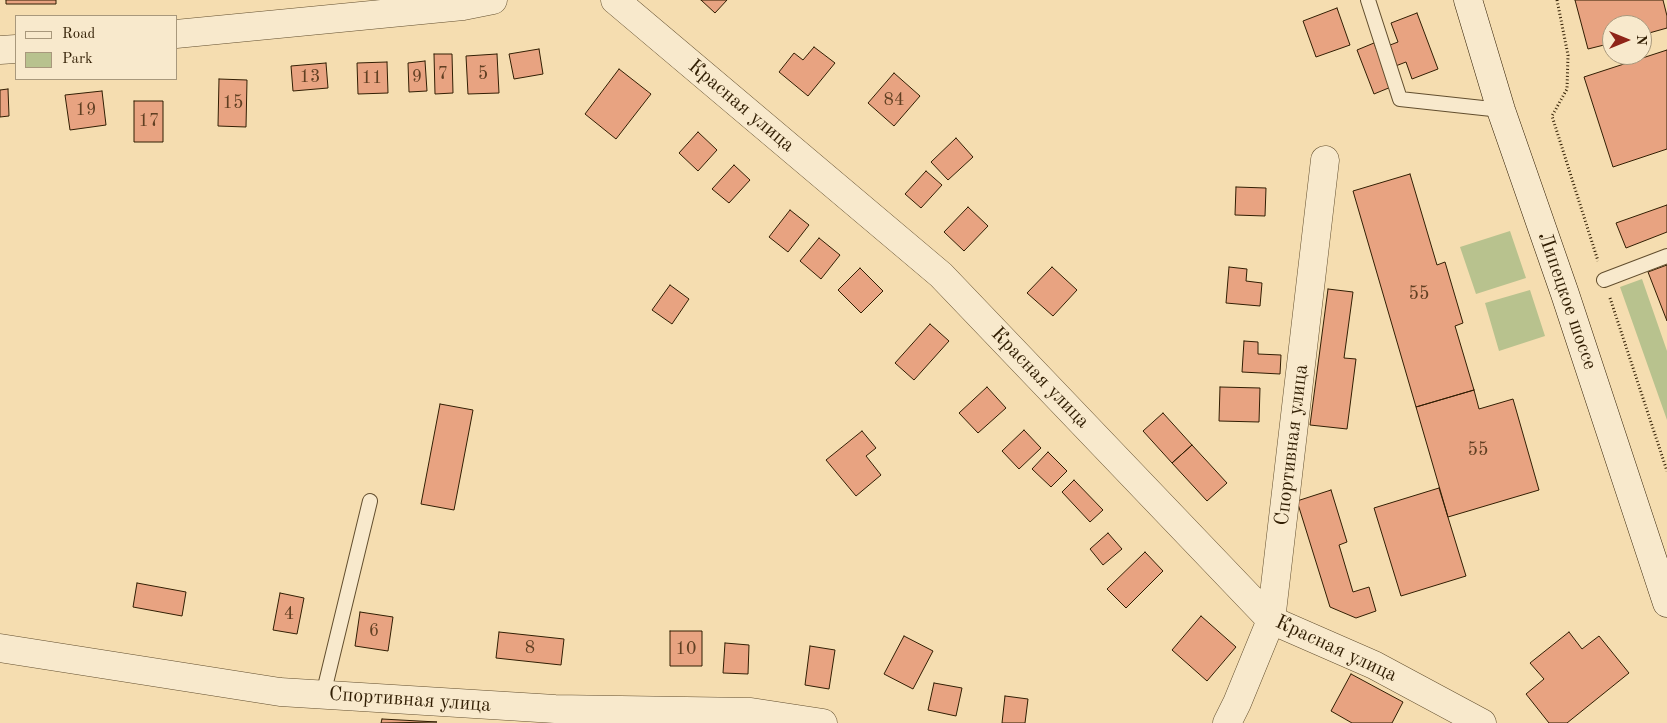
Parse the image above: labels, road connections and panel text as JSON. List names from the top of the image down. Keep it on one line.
{"streets":{"street":["Красная улица","Липецкое шоссе","Спортивная улица"]},"crossings":[["Красная улица","Спортивная улица"]],"house_numbers":["7","5","13","9","11","84","15","19","17","55","55","4","6","8","10"],"legend":["Road","Park"],"north":"right"}
